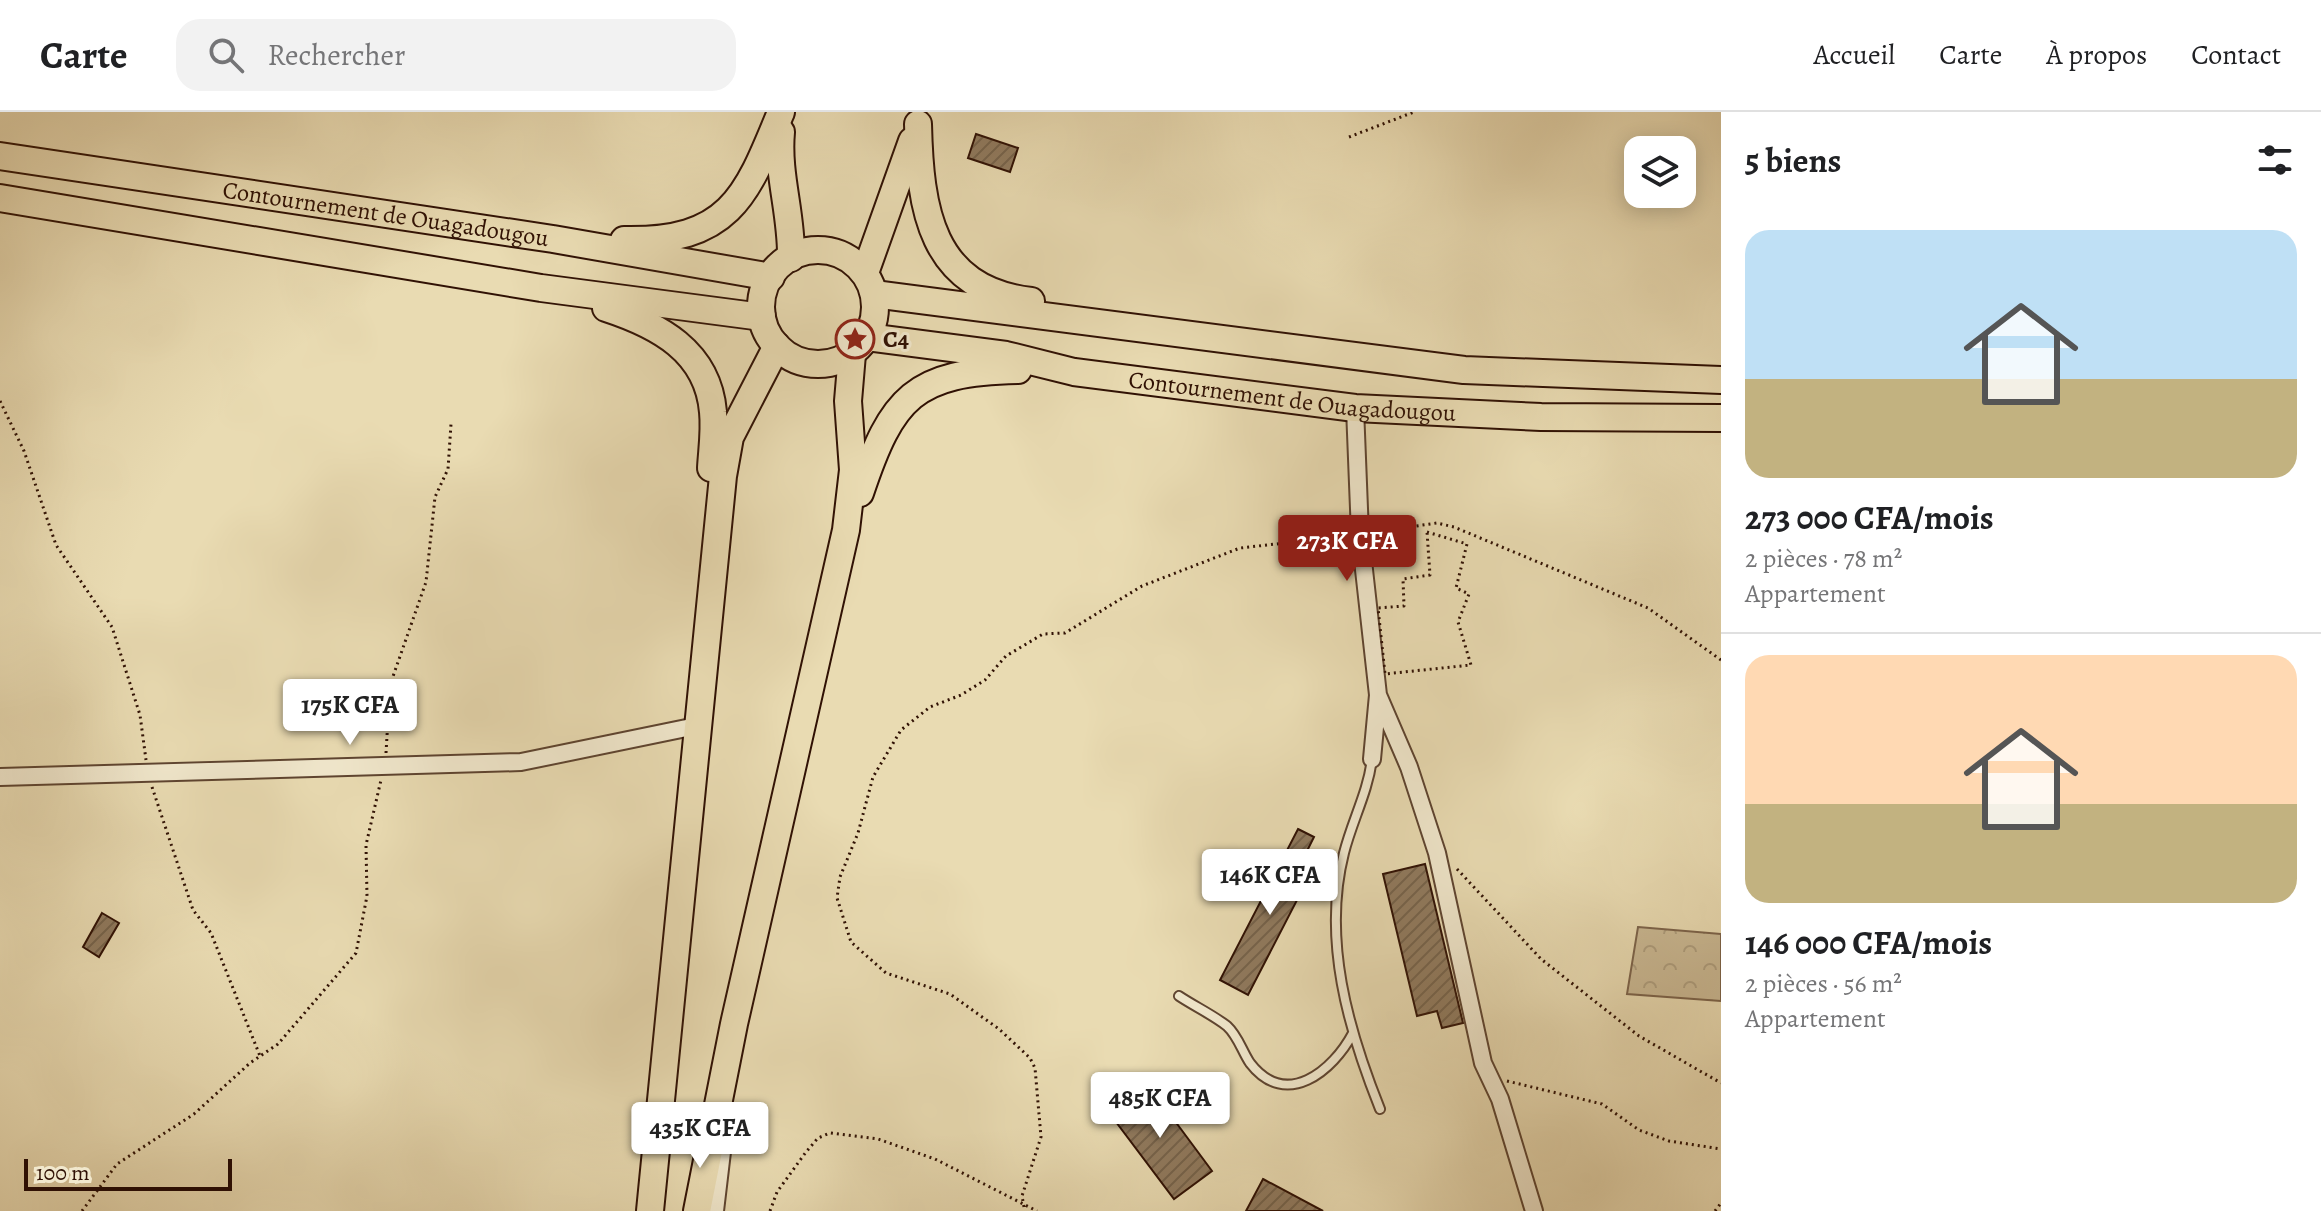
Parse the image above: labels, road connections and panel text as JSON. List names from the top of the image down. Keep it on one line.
{"streets":{"highway":["Contournement de Ouagadougou"]},"places":{"place":["C4"]},"scale_bar":"100 m","page":{"header":"Carte","search":"Rechercher","nav":["Accueil","Carte","À propos","Contact"],"heading":"5 biens","list":[{"name":"273 000 CFA/mois","note":"2 pièces · 78 m² · Appartement"},{"name":"146 000 CFA/mois","note":"2 pièces · 56 m² · Appartement"}],"price":["273K CFA","175K CFA","146K CFA","485K CFA","435K CFA"],"scale":"100 m"}}
